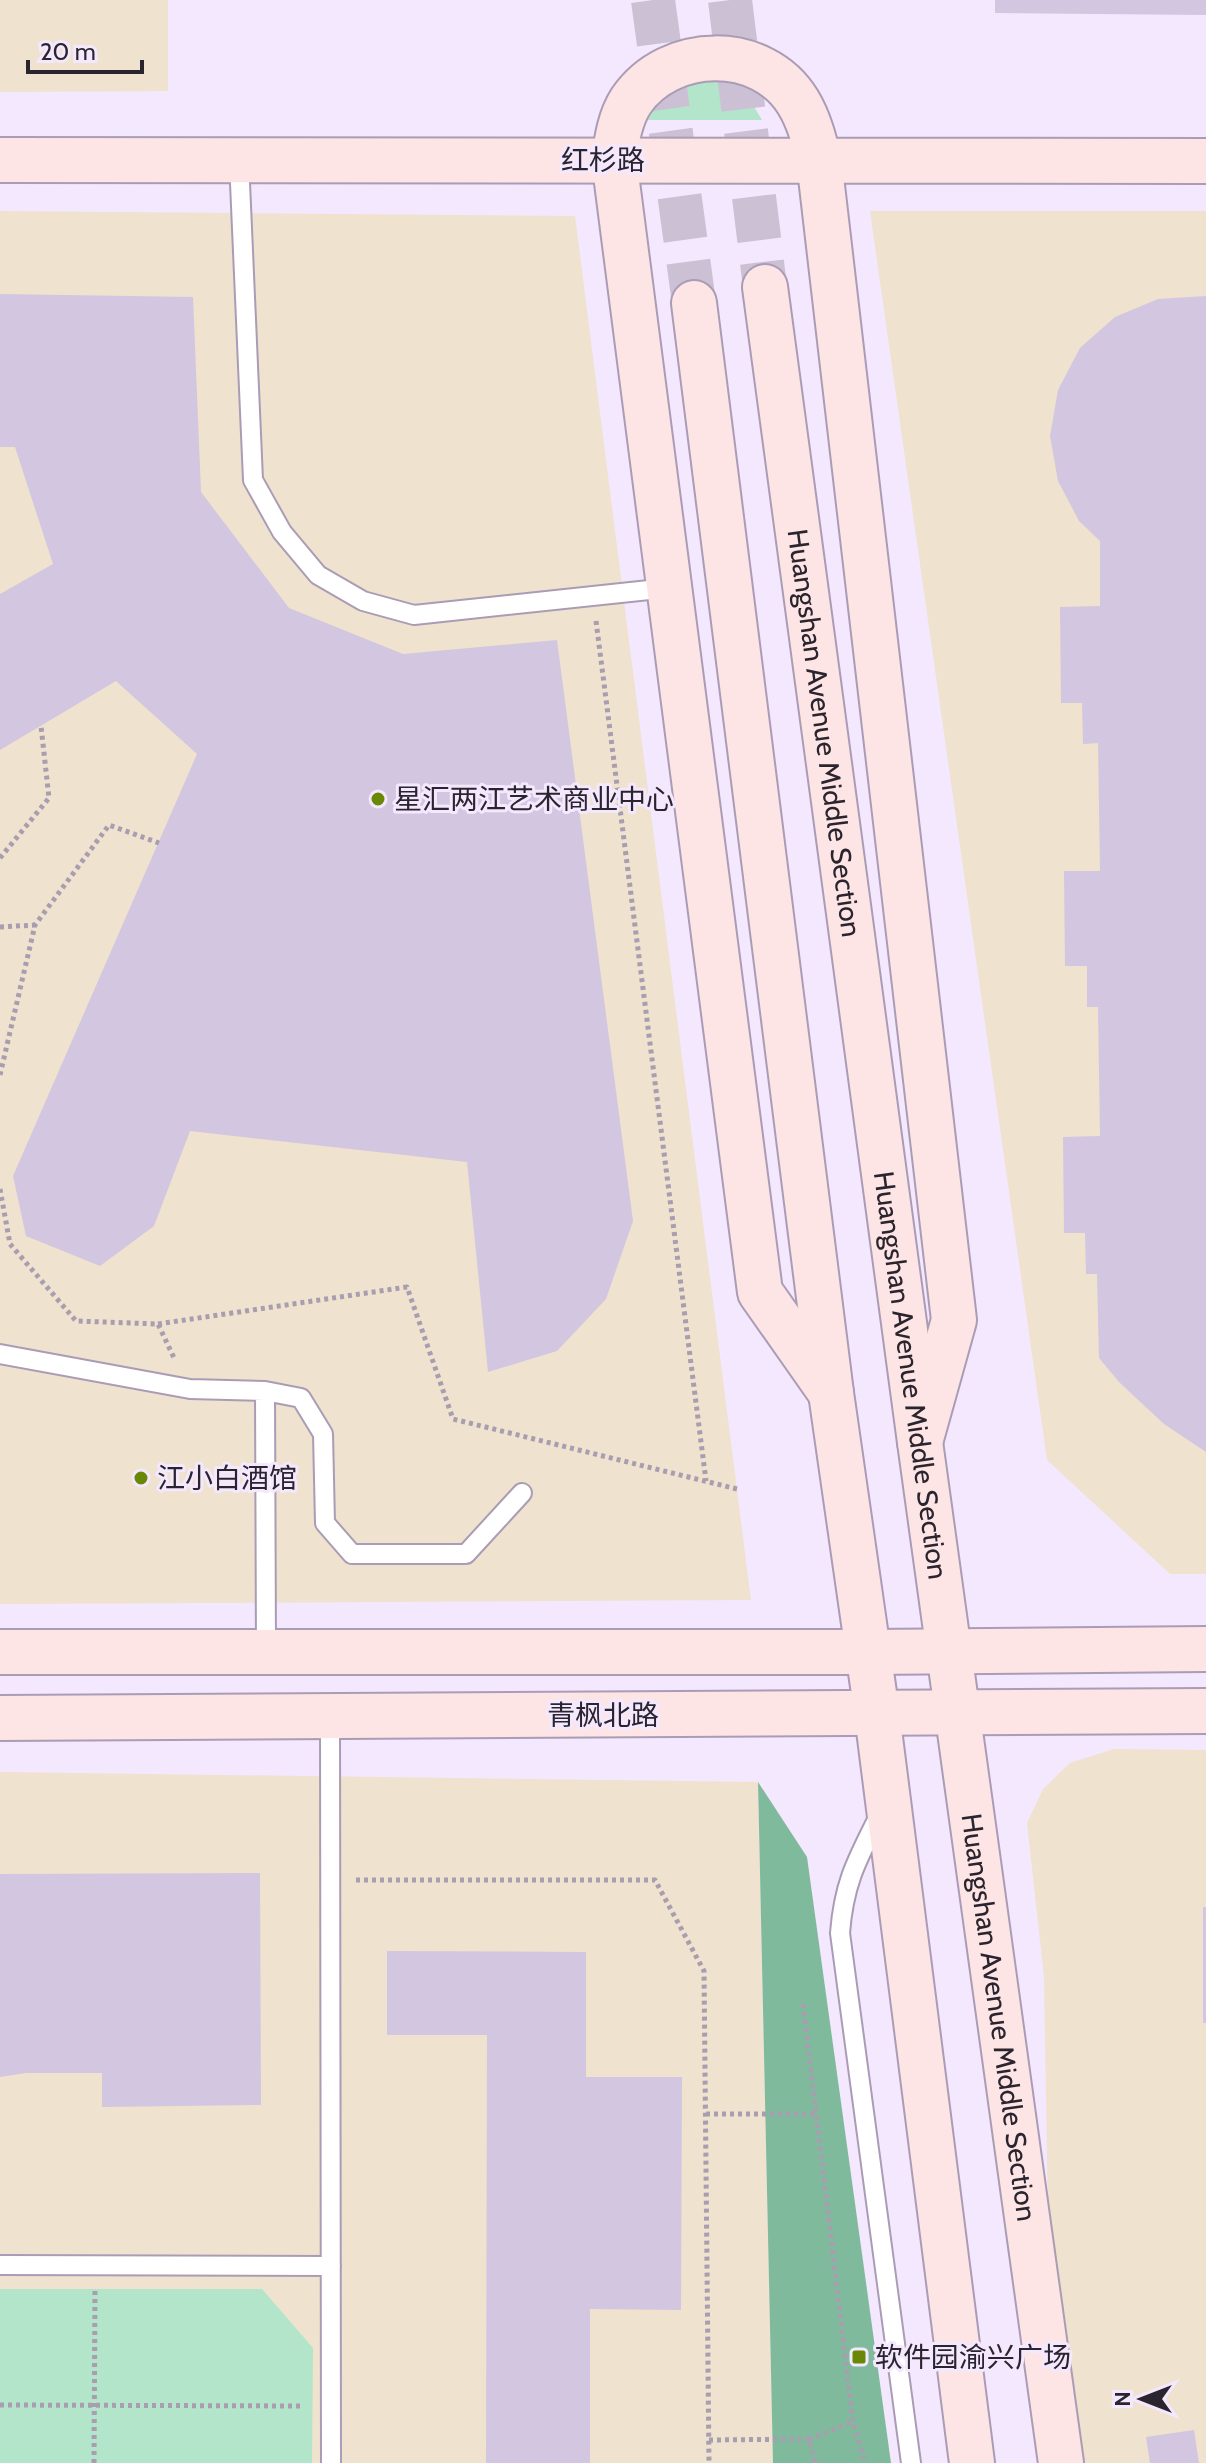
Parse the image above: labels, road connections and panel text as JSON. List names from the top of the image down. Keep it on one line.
{"streets":{"main road":["红杉路","Huangshan Avenue Middle Section","青枫北路"]},"crossings":[["Huangshan Avenue Middle Section","青枫北路"]],"places":{"other":["星汇两江艺术商业中心","江小白酒馆"],"transit":["软件园渝兴广场"]},"scale_bar":"20 m","north":"left"}
